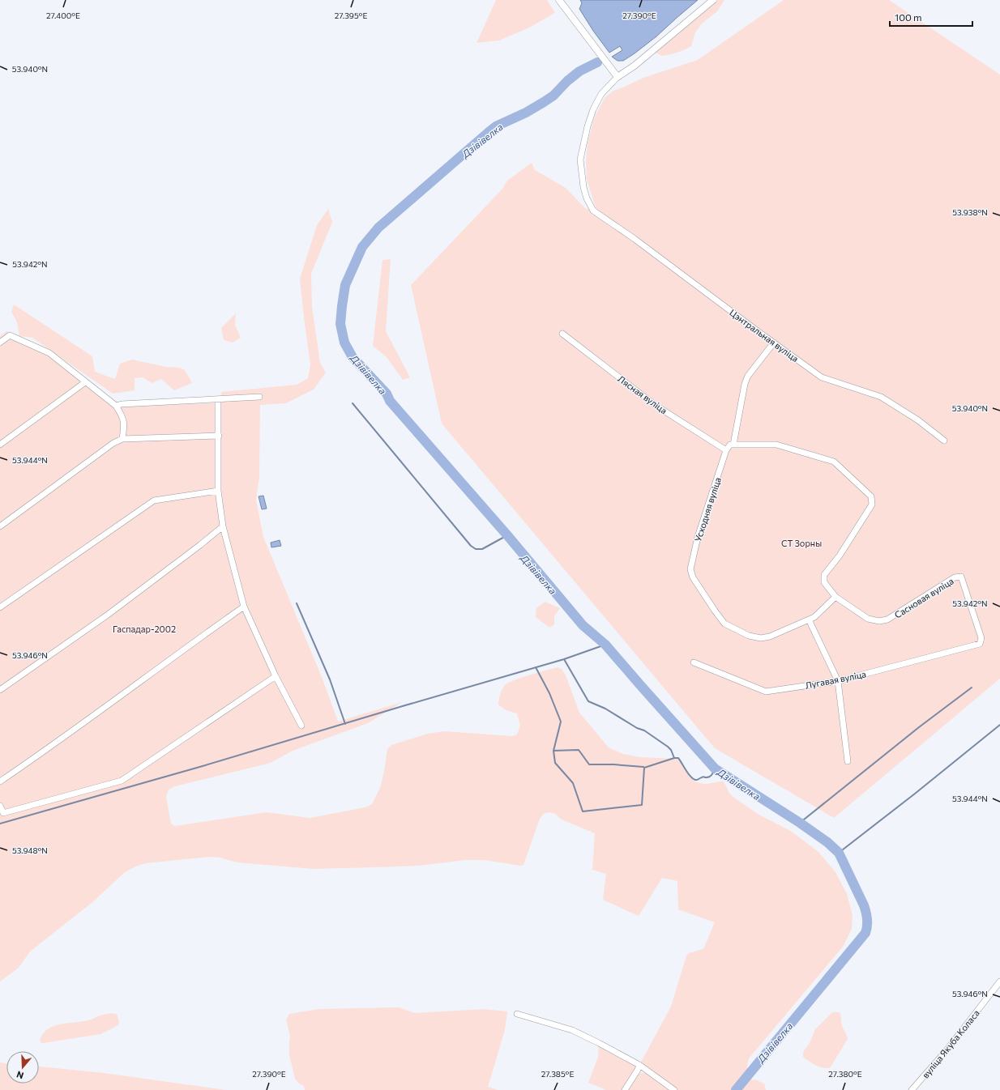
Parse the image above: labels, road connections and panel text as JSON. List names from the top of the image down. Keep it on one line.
{"streets":{"street":["Цэнтральная вуліца","Лясная вуліца","Усходняя вуліца","Сасновая вуліца","Лугавая вуліца","вуліца Якуба Коласа"]},"crossings":[["Лясная вуліца","Усходняя вуліца"],["Сасновая вуліца","Лугавая вуліца"]],"water":["Дзівівелка"],"parks":["СТ Зорны","Гаспадар-2002"],"scale_bar":"100 m","north":"bottom","coordinates":["27.400°E","27.390°E","27.395°E","53.940°N","53.938°N","53.942°N","53.944°N","53.946°N","53.948°N","27.385°E","27.380°E"]}
